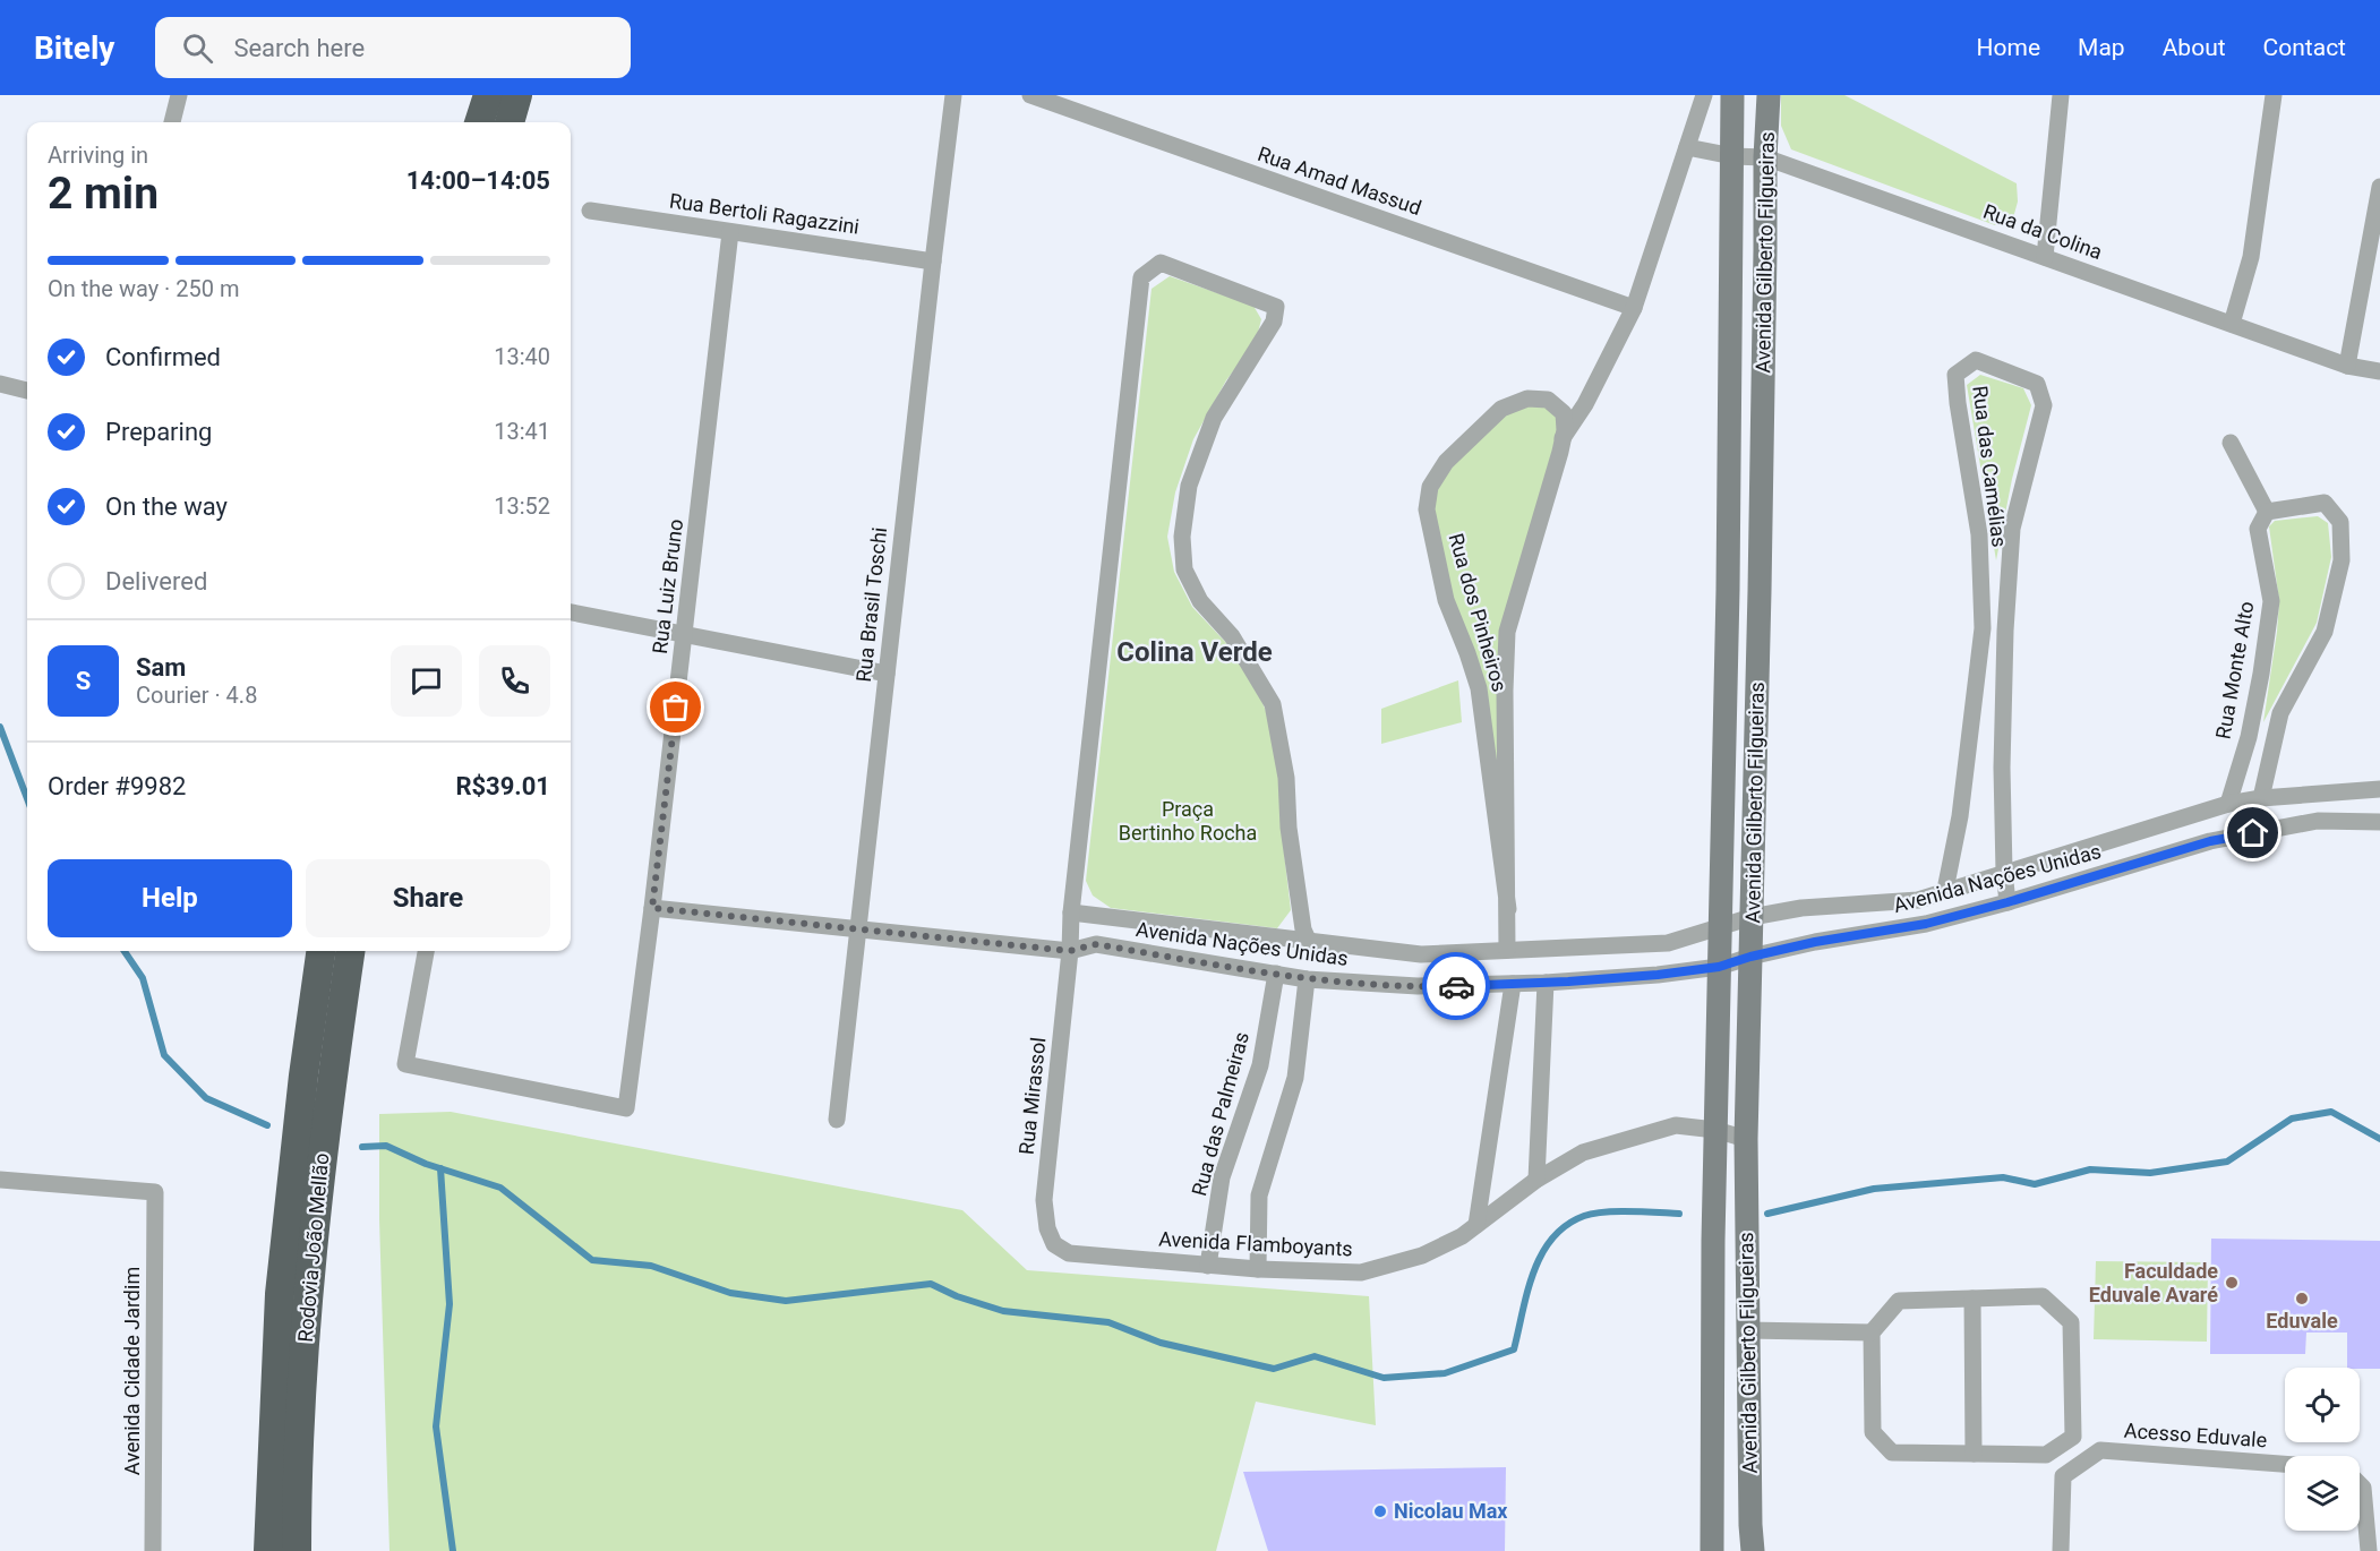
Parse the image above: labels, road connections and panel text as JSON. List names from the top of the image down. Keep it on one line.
{"streets":{"highway":["Rodovia João Mellão"],"main road":["Avenida Gilberto Filgueiras"],"street":["Rua Amad Massud","Rua Bertoli Ragazzini","Rua da Colina","Rua das Camélias","Rua Luiz Bruno","Rua Brasil Toschi","Rua dos Pinheiros","Rua Monte Alto","Avenida Nações Unidas","Rua Mirassol","Rua das Palmeiras","Avenida Flamboyants","Avenida Cidade Jardim","Acesso Eduvale"]},"crossings":[["Rua Amad Massud","Rua dos Pinheiros"],["Rua Bertoli Ragazzini","Rua Luiz Bruno"],["Rua Bertoli Ragazzini","Rua Brasil Toschi"],["Rua da Colina","Avenida Gilberto Filgueiras"],["Rua da Colina","Rua dos Pinheiros"],["Avenida Gilberto Filgueiras","Avenida Nações Unidas"],["Avenida Gilberto Filgueiras","Avenida Flamboyants"],["Rua das Camélias","Avenida Nações Unidas"],["Rua Luiz Bruno","Avenida Nações Unidas"],["Rua Brasil Toschi","Avenida Nações Unidas"],["Rua dos Pinheiros","Avenida Nações Unidas"],["Rua Monte Alto","Avenida Nações Unidas"],["Avenida Nações Unidas","Rua Mirassol"],["Avenida Nações Unidas","Rua das Palmeiras"],["Rua Mirassol","Avenida Flamboyants"],["Rua das Palmeiras","Avenida Flamboyants"]],"districts":["Colina Verde"],"parks":["Praça Bertinho Rocha"],"places":["Faculdade Eduvale Avaré","Eduvale","Nicolau Max"],"page":{"header":"Bitely","search":"Search here","nav":["Home","Map","About","Contact"],"heading":["2 min","Arriving in","14:00–14:05"],"panel":["Sam","Courier · 4.8","Order #9982","R$39.01"],"bar":"On the way · 250 m","list":[["Confirmed","13:40"],["Preparing","13:41"],["On the way","13:52"],"Delivered"],"round":"S","buttons":["Help","Share"]}}
